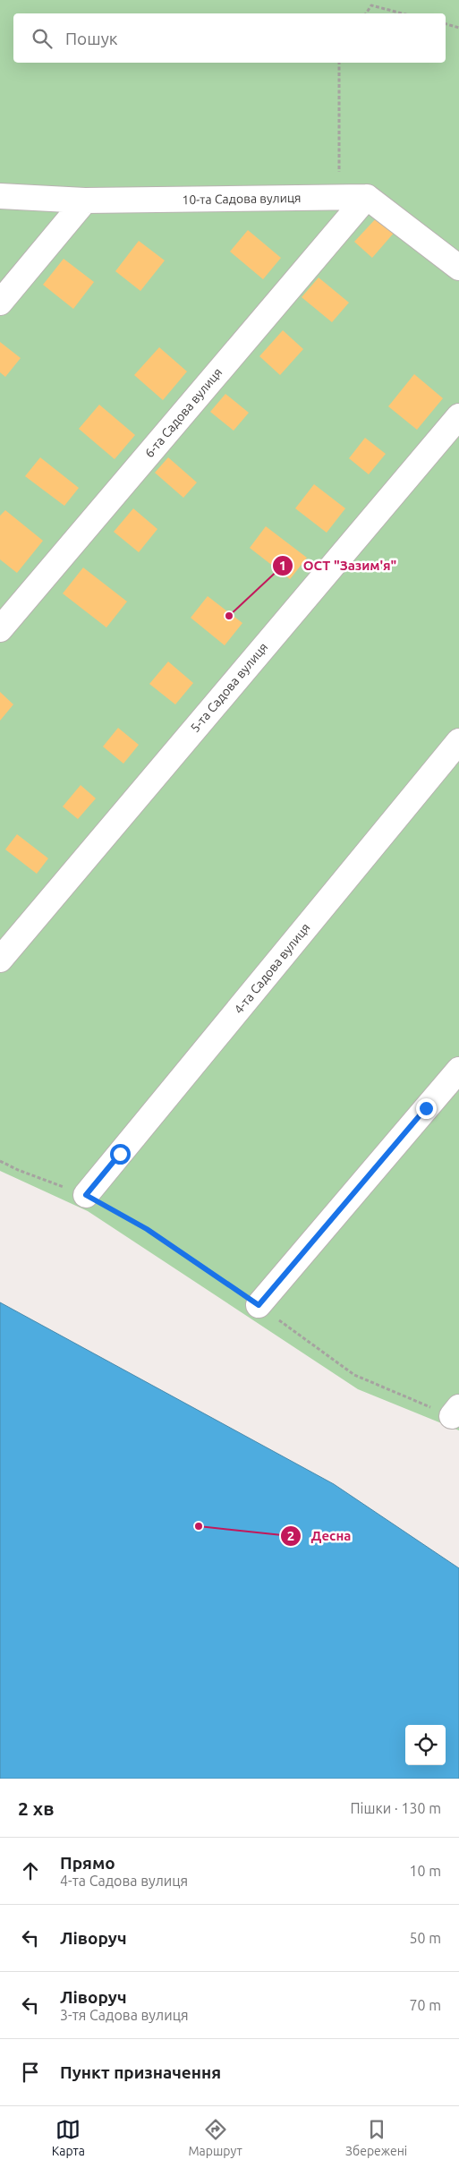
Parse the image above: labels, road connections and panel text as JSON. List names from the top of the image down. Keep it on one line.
{"streets":{"street":["10-та Садова вулиця","6-та Садова вулиця","5-та Садова вулиця","4-та Садова вулиця"]},"crossings":[["10-та Садова вулиця","6-та Садова вулиця"]],"places":["ОСТ \"Зазим'я\"","Десна"],"page":{"search":"Пошук","heading":["2 хв","Пішки · 130 m"],"list":[["Прямо","4-та Садова вулиця","10 m"],["Ліворуч","50 m"],["Ліворуч","3-тя Садова вулиця","70 m"],"Пункт призначення"],"nav":["Карта","Маршрут","Збережені"]}}
